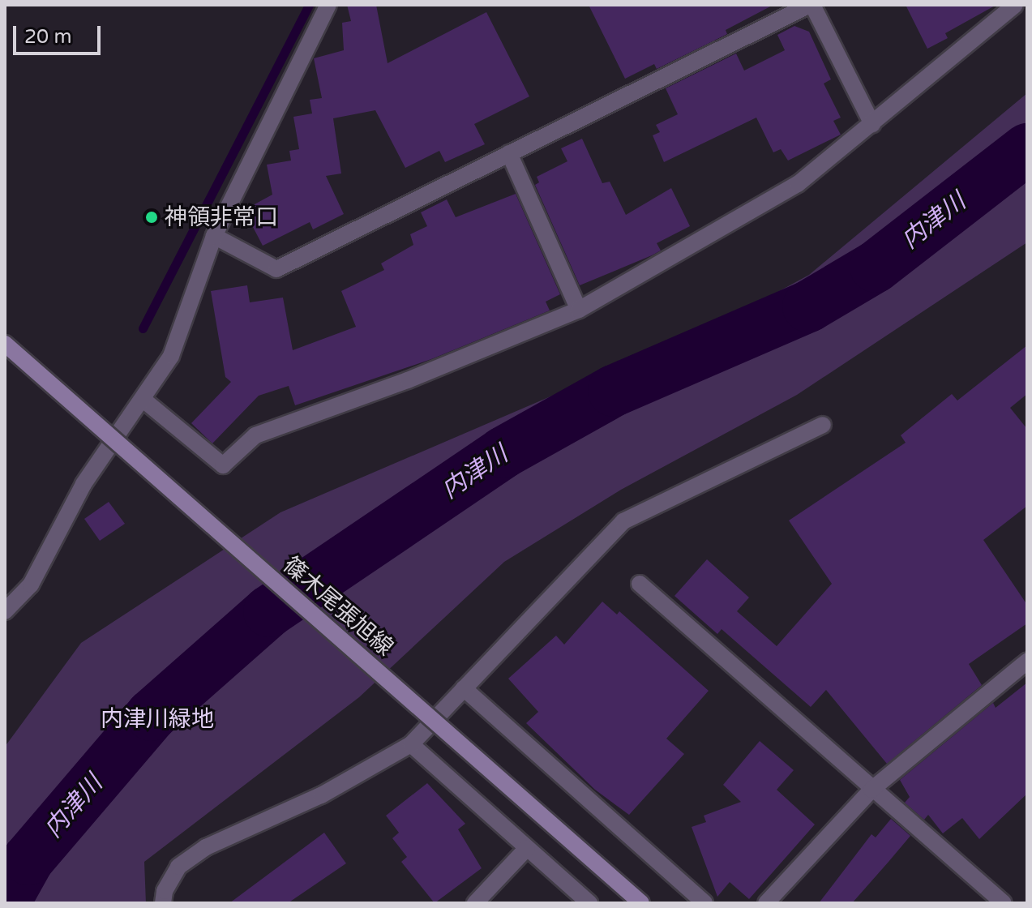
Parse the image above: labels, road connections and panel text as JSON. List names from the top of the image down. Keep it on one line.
{"streets":{"main road":["篠木尾張旭線"]},"water":["内津川"],"parks":["内津川緑地"],"places":["神領非常口"],"scale_bar":"20 m"}
